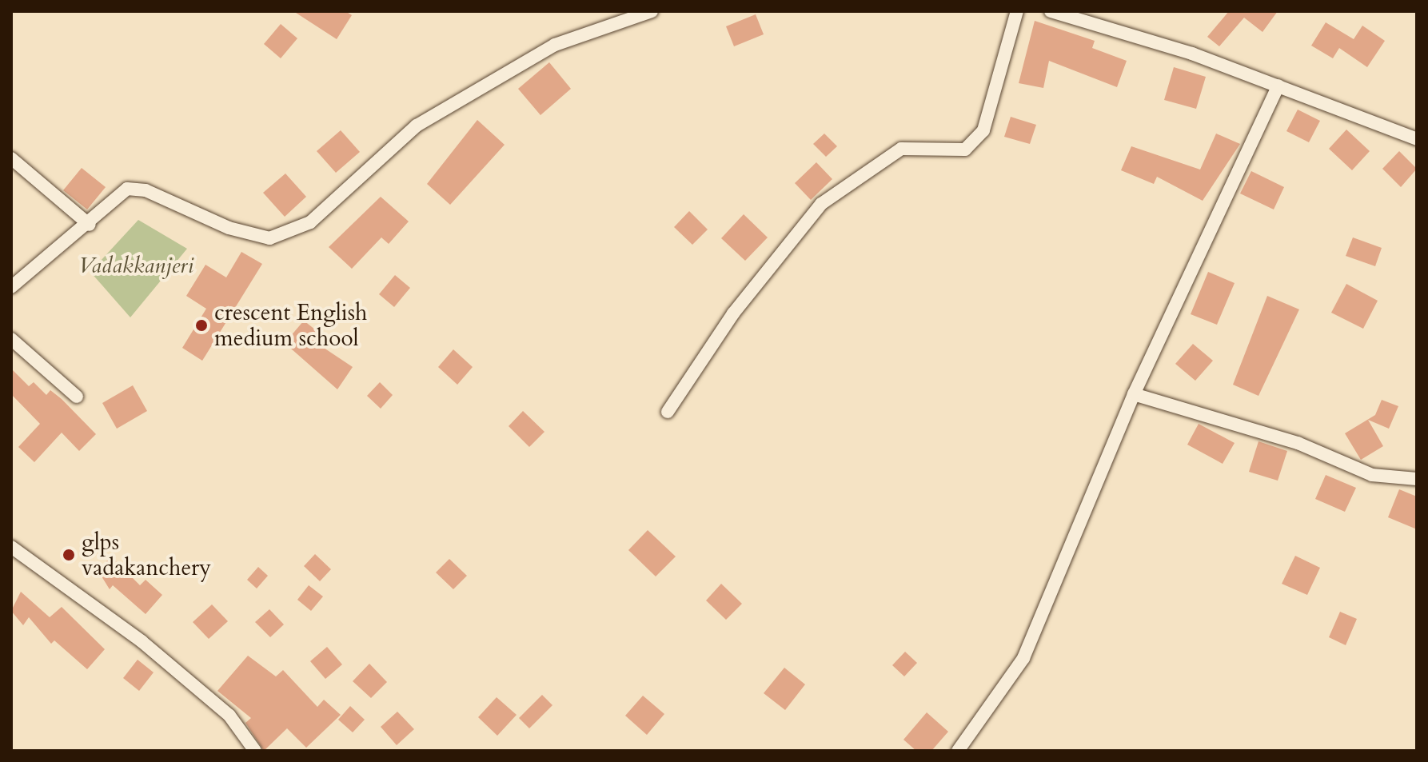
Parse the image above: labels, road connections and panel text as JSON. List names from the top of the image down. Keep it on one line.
{"parks":["Vadakkanjeri"],"places":["crescent English medium school","glps vadakanchery"]}
